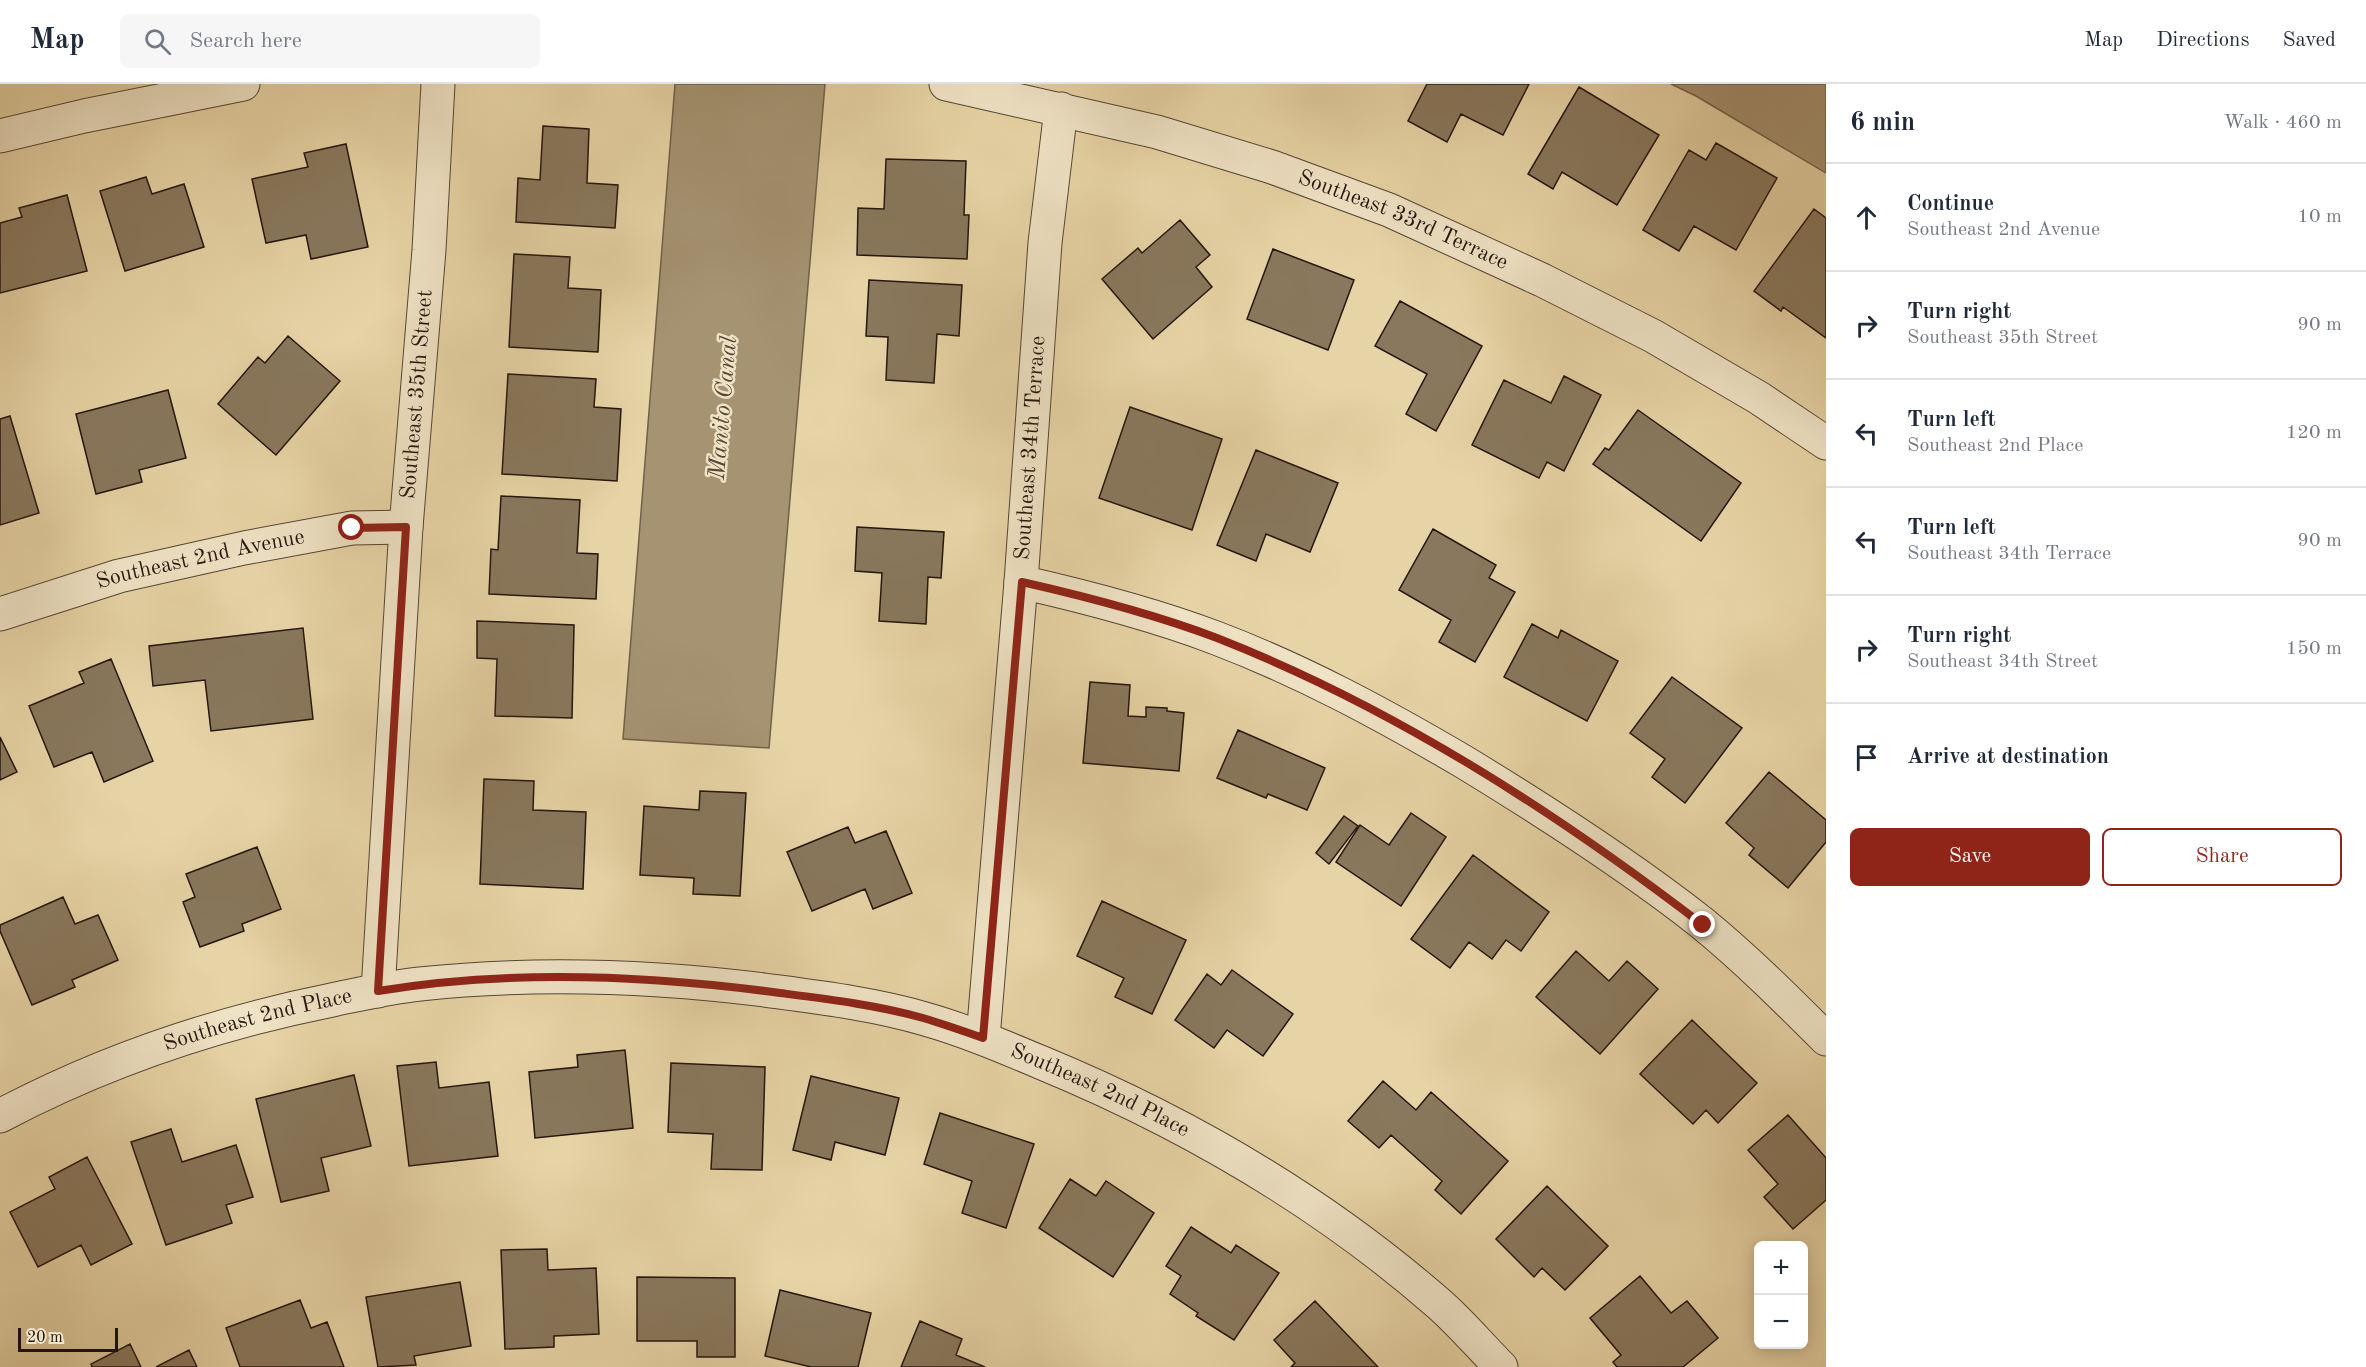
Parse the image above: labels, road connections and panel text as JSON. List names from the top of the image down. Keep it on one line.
{"streets":{"street":["Southeast 33rd Terrace","Southeast 35th Street","Southeast 34th Terrace","Southeast 2nd Avenue","Southeast 2nd Place"]},"crossings":[["Southeast 33rd Terrace","Southeast 34th Terrace"],["Southeast 35th Street","Southeast 2nd Avenue"],["Southeast 35th Street","Southeast 2nd Place"],["Southeast 34th Terrace","Southeast 2nd Place"]],"water":["Manito Canal"],"scale_bar":"20 m","page":{"header":"Map","search":"Search here","nav":["Map","Directions","Saved"],"heading":["6 min","Walk · 460 m"],"list":[["Continue","Southeast 2nd Avenue","10 m"],["Turn right","Southeast 35th Street","90 m"],["Turn left","Southeast 2nd Place","120 m"],["Turn left","Southeast 34th Terrace","90 m"],["Turn right","Southeast 34th Street","150 m"],"Arrive at destination"],"buttons":["Save","Share"],"map_buttons":["+","−"],"scale":"20 m"}}
